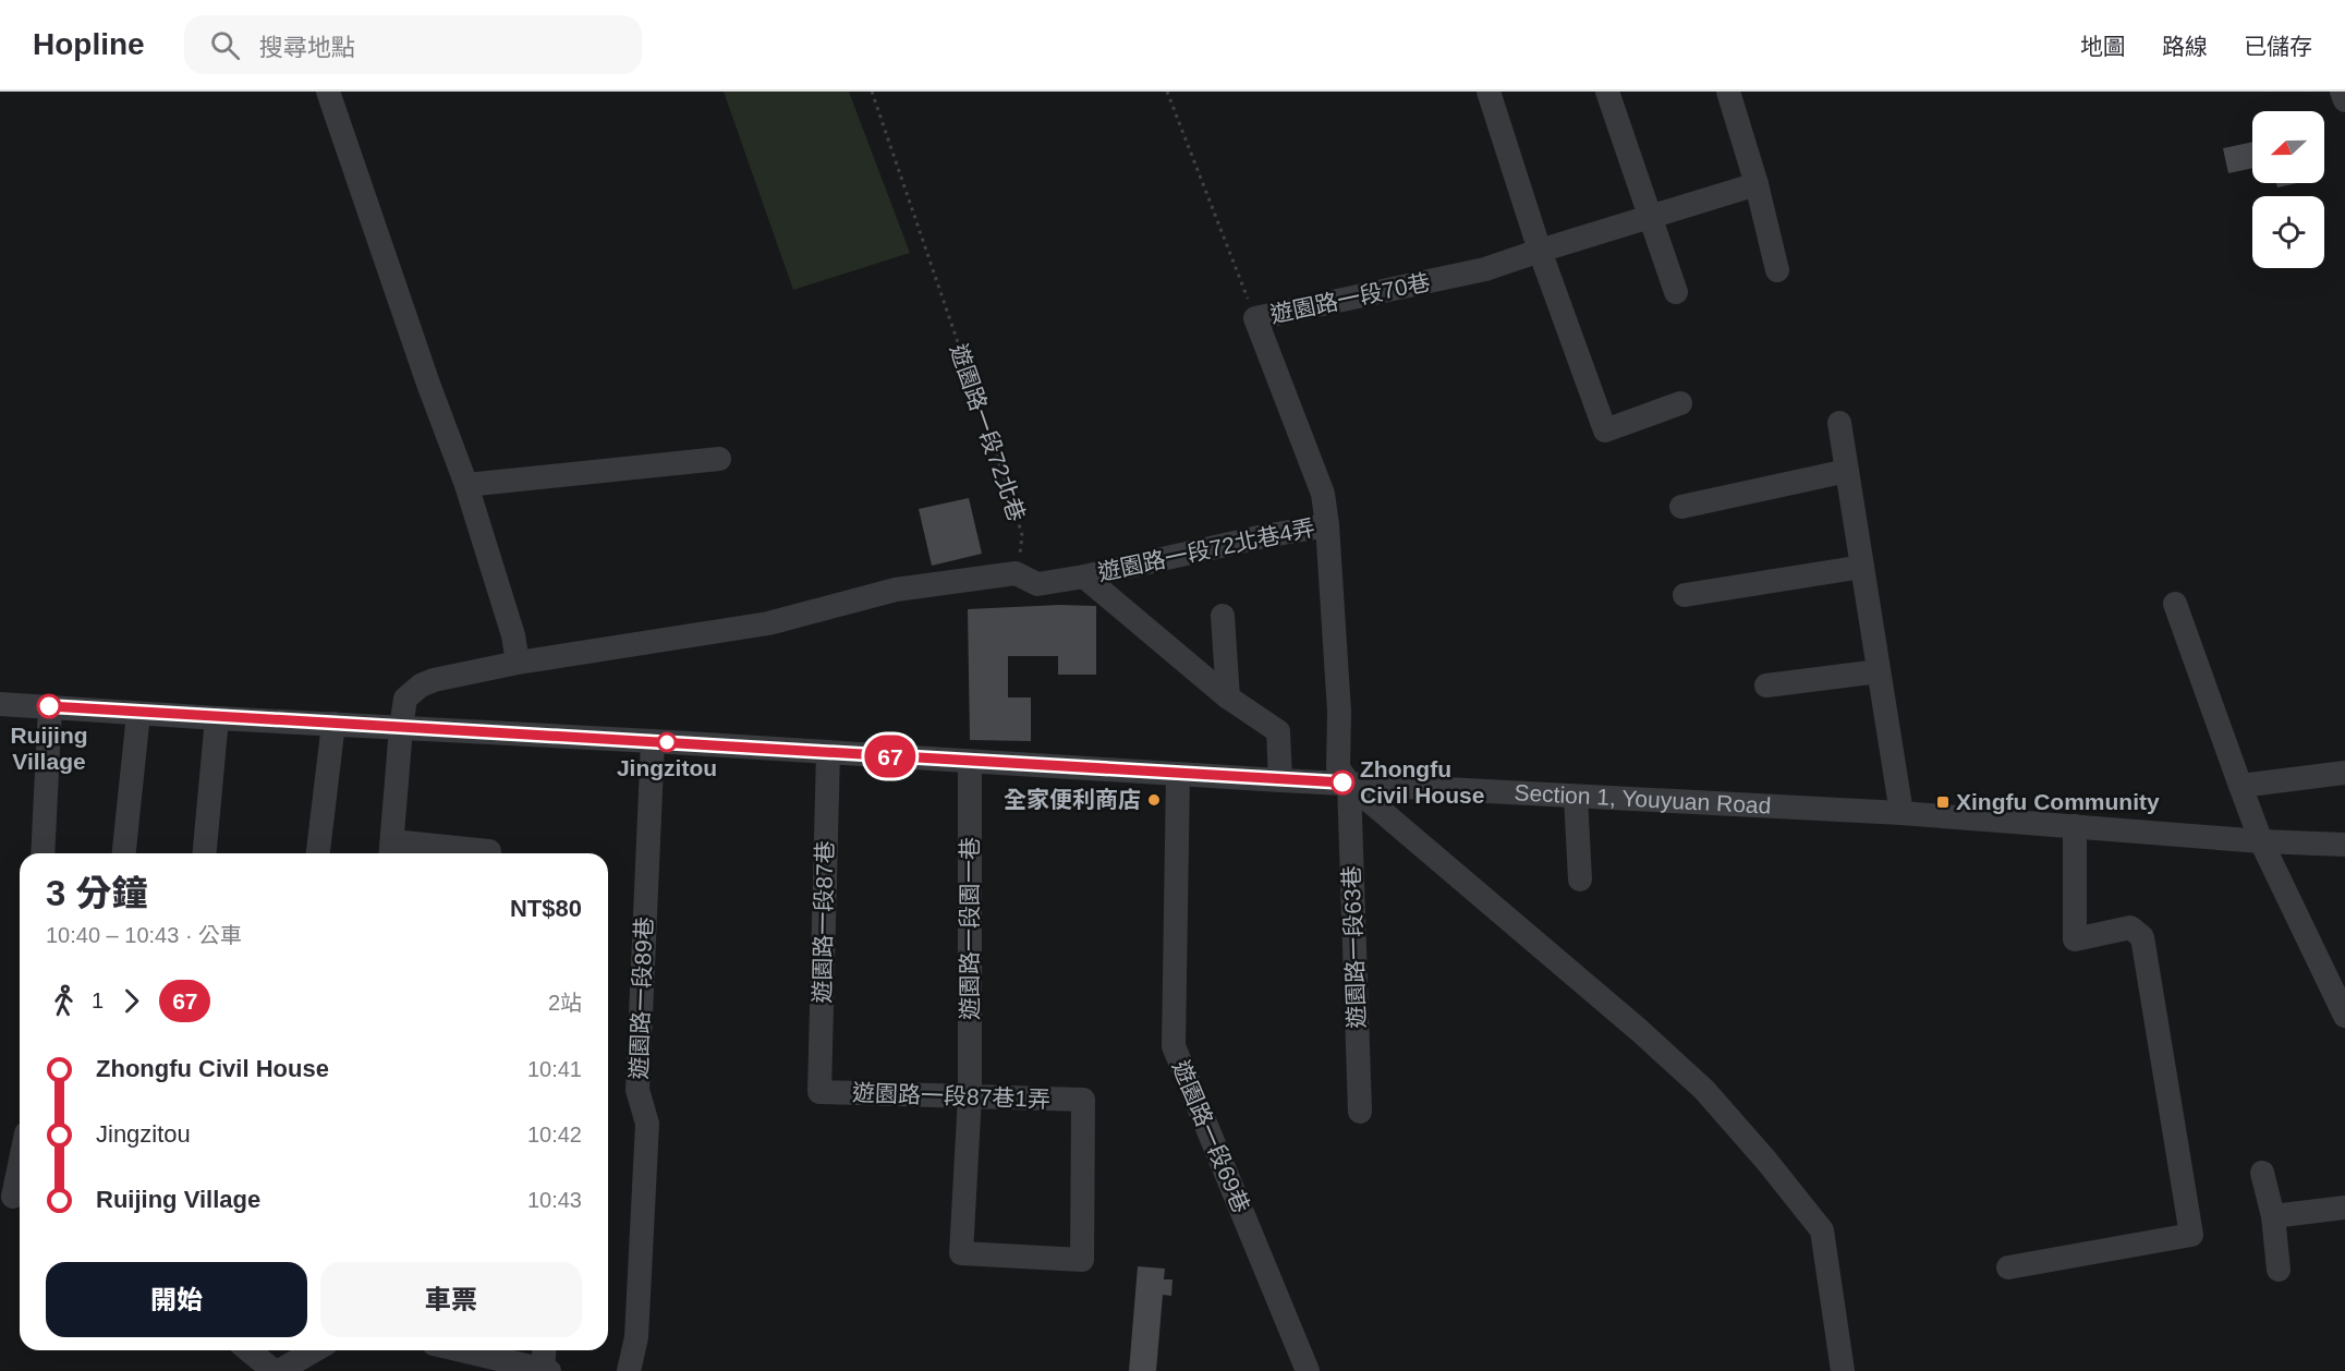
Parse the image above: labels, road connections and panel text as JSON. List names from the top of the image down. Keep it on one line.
{"streets":{"street":["遊園路一段70巷","遊園路一段72北巷4弄","Section 1, Youyuan Road","遊園路一段87巷","遊園路一段園一巷","遊園路一段63巷","遊園路一段89巷","遊園路一段87巷1弄","遊園路一段69巷"],"path":["遊園路一段72北巷"]},"crossings":[["遊園路一段70巷","遊園路一段72北巷4弄"],["遊園路一段70巷","Section 1, Youyuan Road"],["遊園路一段70巷","遊園路一段63巷"],["Section 1, Youyuan Road","遊園路一段87巷"],["Section 1, Youyuan Road","遊園路一段園一巷"],["Section 1, Youyuan Road","遊園路一段63巷"],["Section 1, Youyuan Road","遊園路一段89巷"],["Section 1, Youyuan Road","遊園路一段69巷"],["遊園路一段87巷","遊園路一段87巷1弄"],["遊園路一段園一巷","遊園路一段87巷1弄"]],"places":{"other":["Ruijing Village","Jingzitou","Zhongfu Civil House","全家便利商店"],"transit":["Xingfu Community"]},"lines":["bus line 67"],"north":"left","page":{"header":"Hopline","search":"搜尋地點","nav":["地圖","路線","已儲存"],"on_map":"67","heading":["3 分鐘","10:40 – 10:43 · 公車","NT$80"],"legs":["1","67","2站"],"list":[{"name":"Zhongfu Civil House","value":"10:41"},{"name":"Jingzitou","value":"10:42"},{"name":"Ruijing Village","value":"10:43"}],"buttons":["開始","車票"]}}
